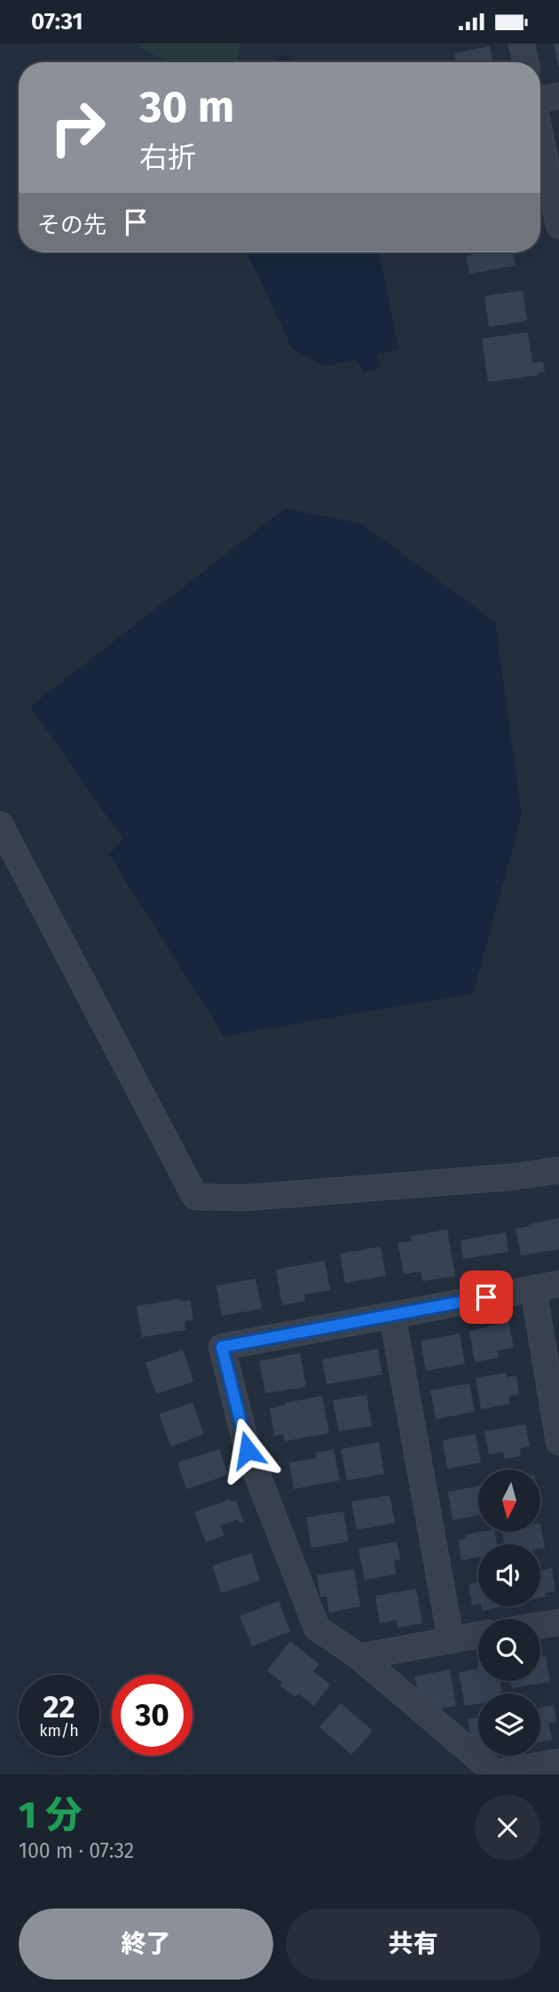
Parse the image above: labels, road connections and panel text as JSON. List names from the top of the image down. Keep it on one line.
{"north":"bottom","page":{"status":"07:31","turn":["30 m","右折"],"then":"その先","speed":"22 km/h","limit":"30","heading":["1 分","100 m · 07:32"],"buttons":["終了","共有"]}}
